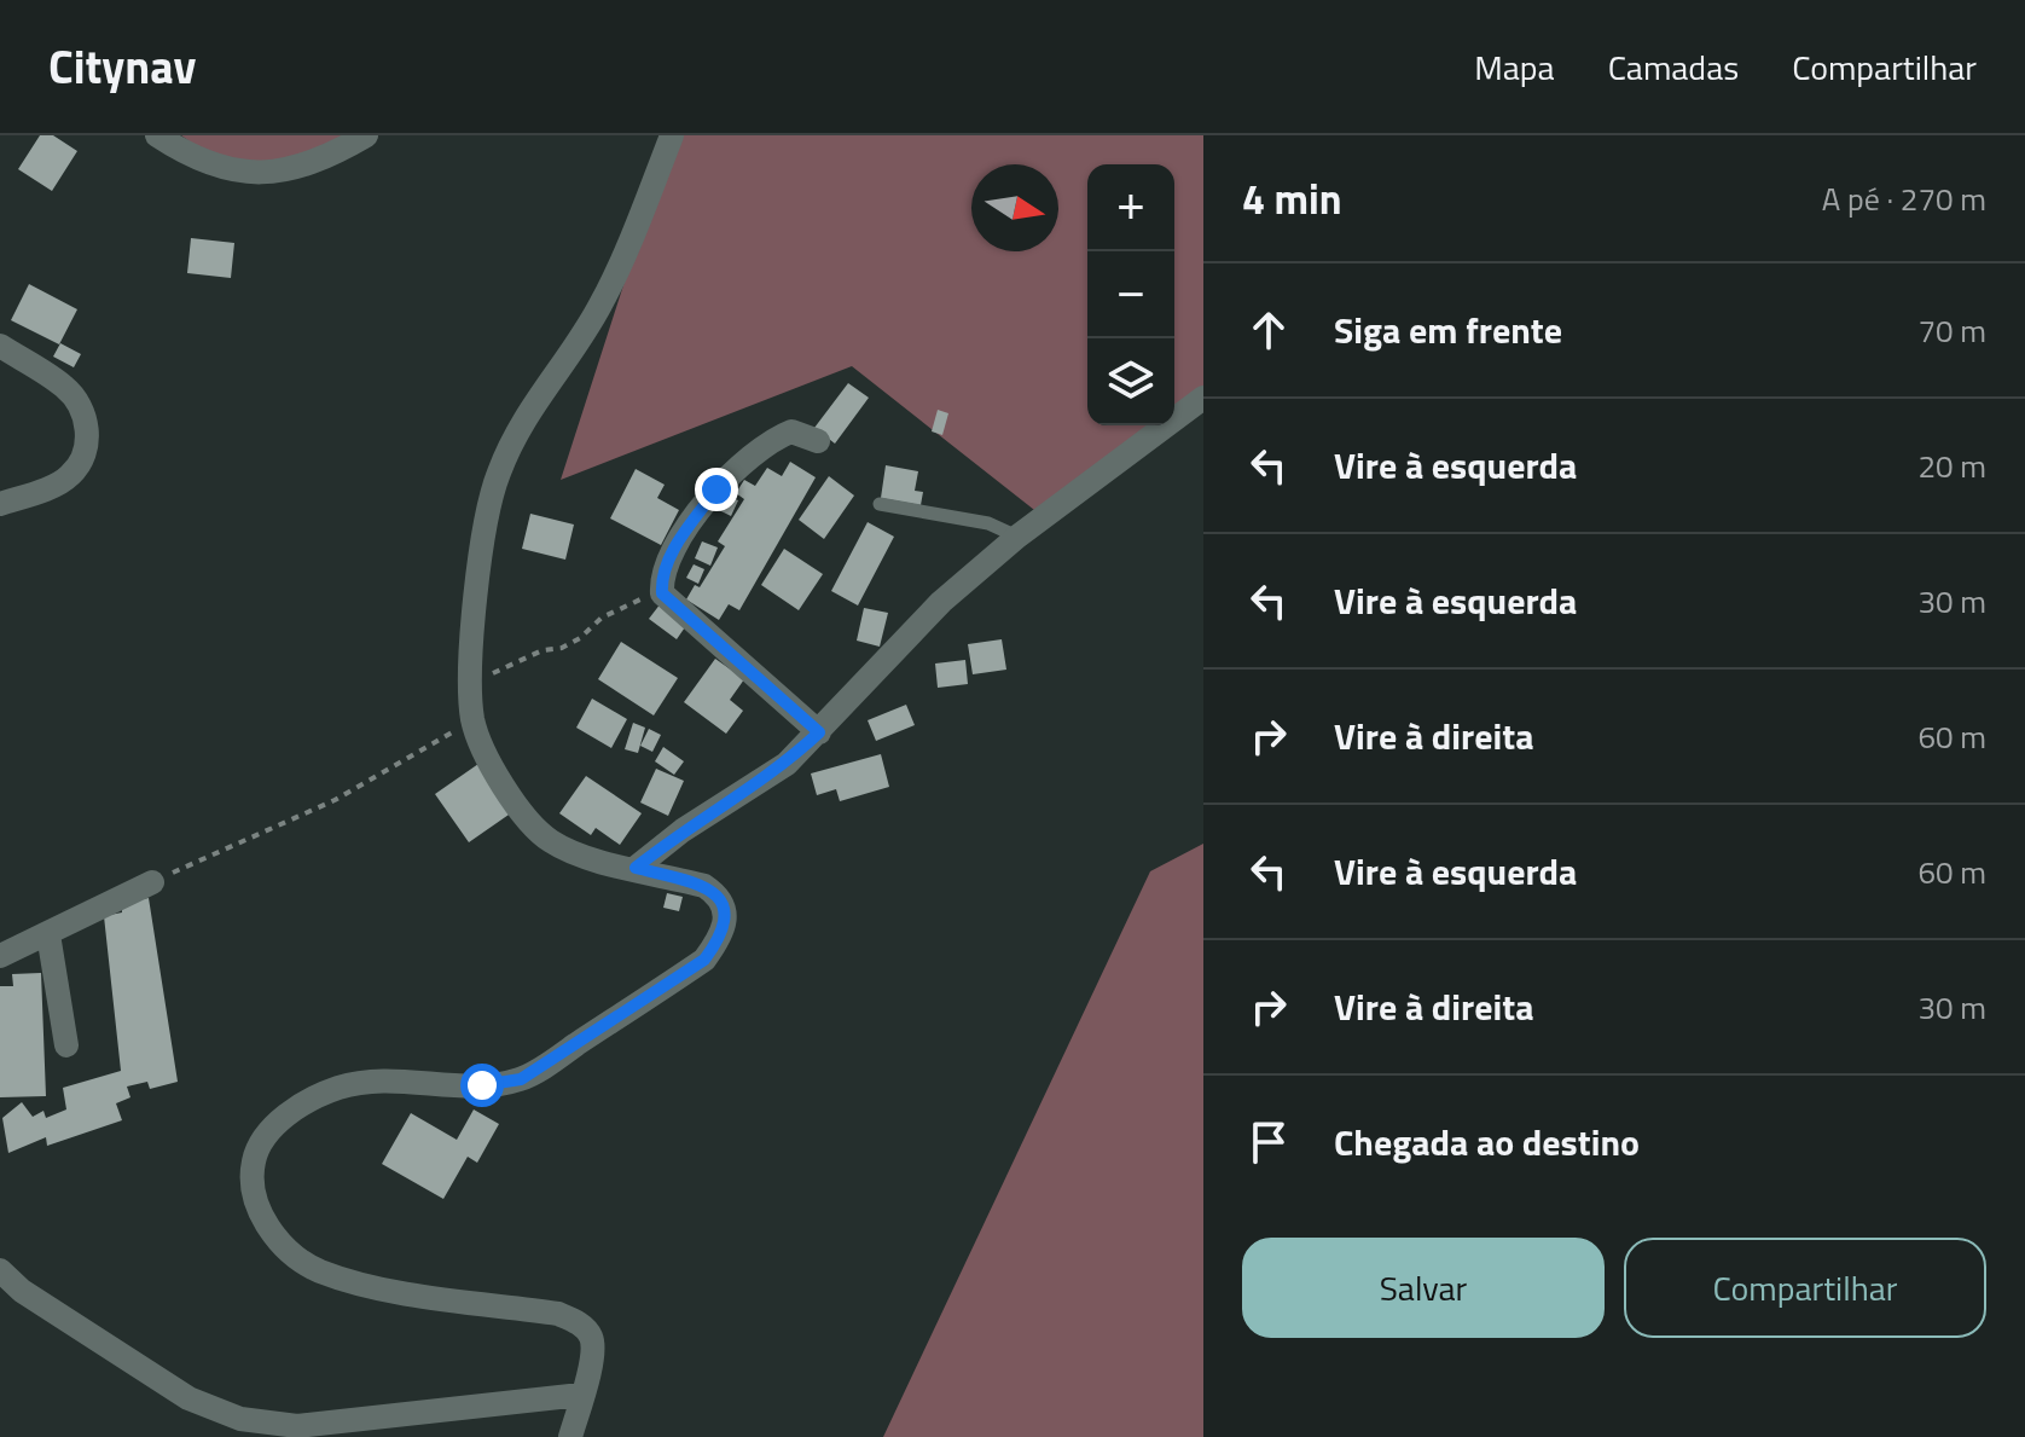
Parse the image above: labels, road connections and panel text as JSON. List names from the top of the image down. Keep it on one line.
{"north":"right","page":{"header":"Citynav","nav":["Mapa","Camadas","Compartilhar"],"heading":["4 min","A pé · 270 m"],"map_buttons":["+","−"],"list":[["Siga em frente","70 m"],["Vire à esquerda","20 m"],["Vire à esquerda","30 m"],["Vire à direita","60 m"],["Vire à esquerda","60 m"],["Vire à direita","30 m"],"Chegada ao destino"],"buttons":["Salvar","Compartilhar"]}}
